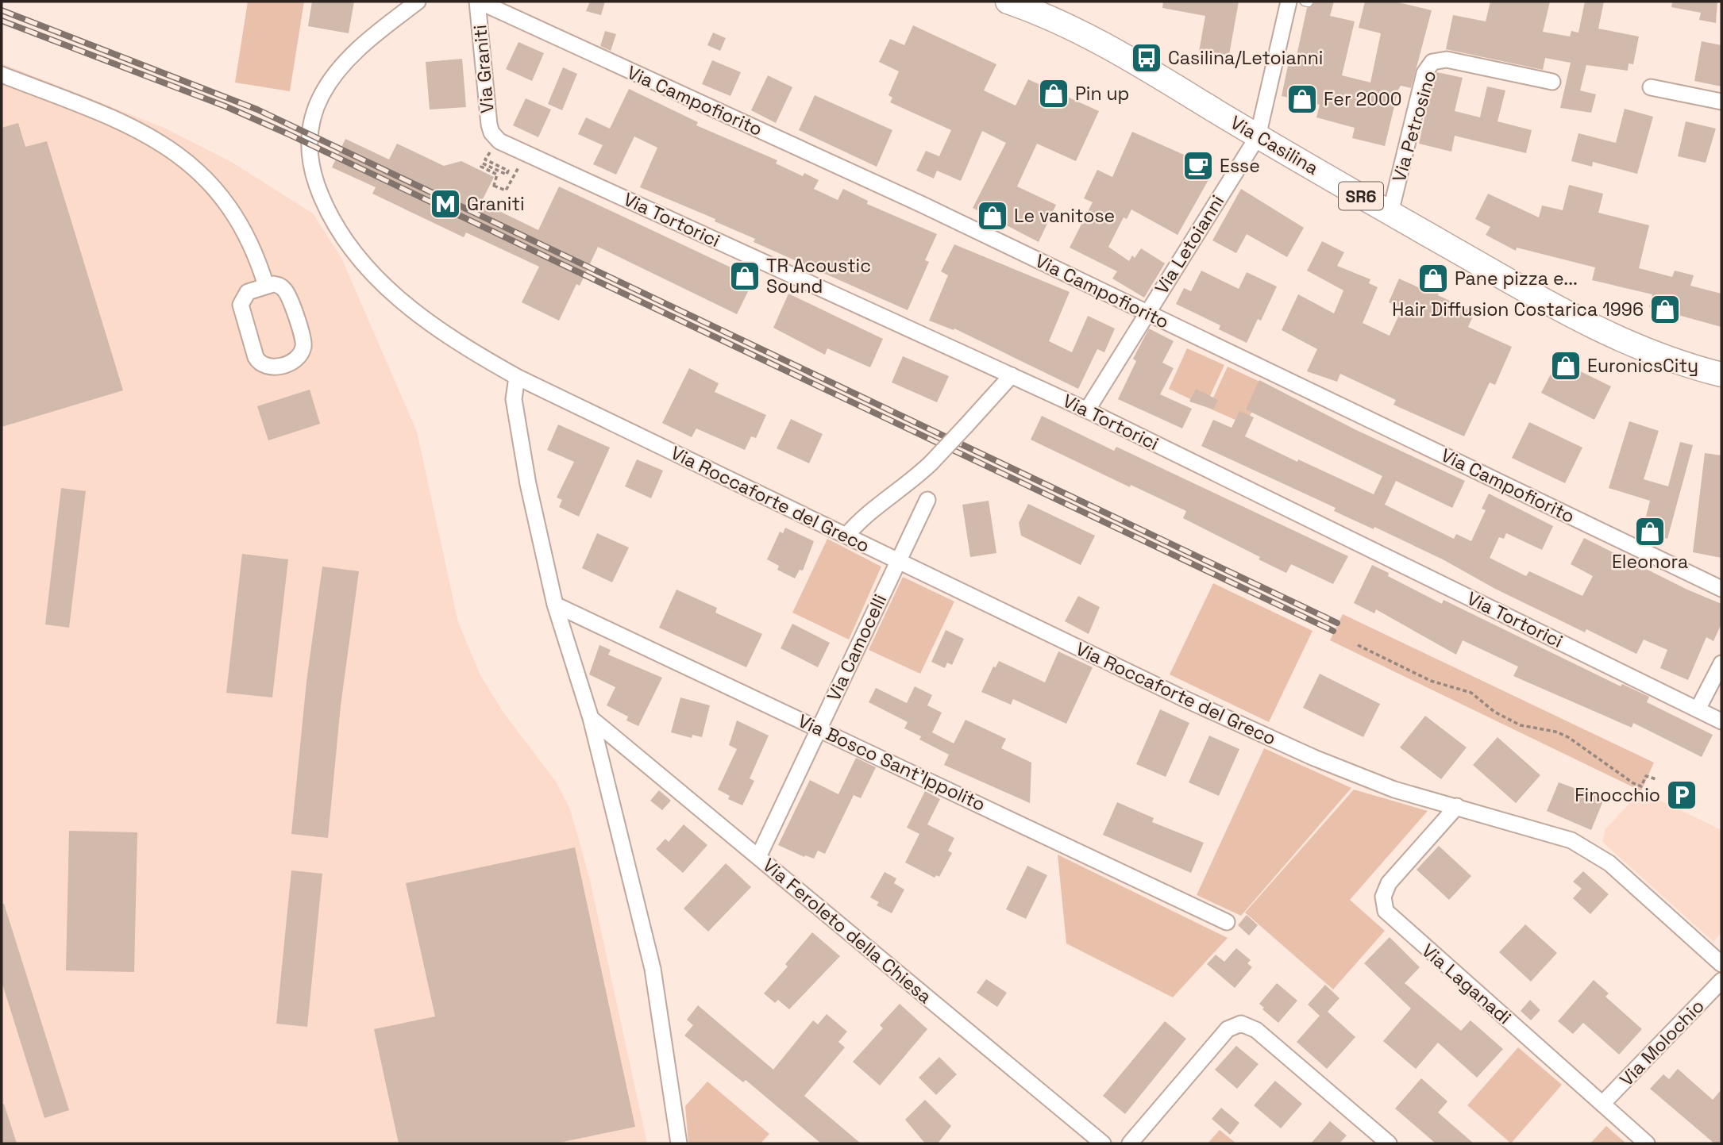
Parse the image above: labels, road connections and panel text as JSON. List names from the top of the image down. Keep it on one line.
{"streets":{"main road":["Via Casilina","SR6"],"street":["Via Graniti","Via Campofiorito","Via Petrosino","Via Tortorici","Via Letoianni","Via Roccaforte del Greco","Via Camocelli","Via Bosco Sant'Ippolito","Via Feroleto della Chiesa","Via Laganadi","Via Molochio"]},"crossings":[["Via Graniti","Via Campofiorito"],["Via Graniti","Via Tortorici"],["Via Campofiorito","Via Letoianni"],["Via Petrosino","Via Casilina"],["Via Casilina","Via Letoianni"],["Via Tortorici","Via Letoianni"],["Via Roccaforte del Greco","Via Camocelli"],["Via Roccaforte del Greco","Via Laganadi"],["Via Camocelli","Via Bosco Sant'Ippolito"],["Via Camocelli","Via Feroleto della Chiesa"],["Via Laganadi","Via Molochio"]],"places":{"bus stop":["Casilina/Letoianni"],"shop":["Pin up","Fer 2000","Le vanitose","TR Acoustic Sound","Pane pizza e...","Hair Diffusion Costarica 1996","EuronicsCity","Eleonora"],"cafe":["Esse"],"metro station":["Graniti"],"parking":["Finocchio"]}}
